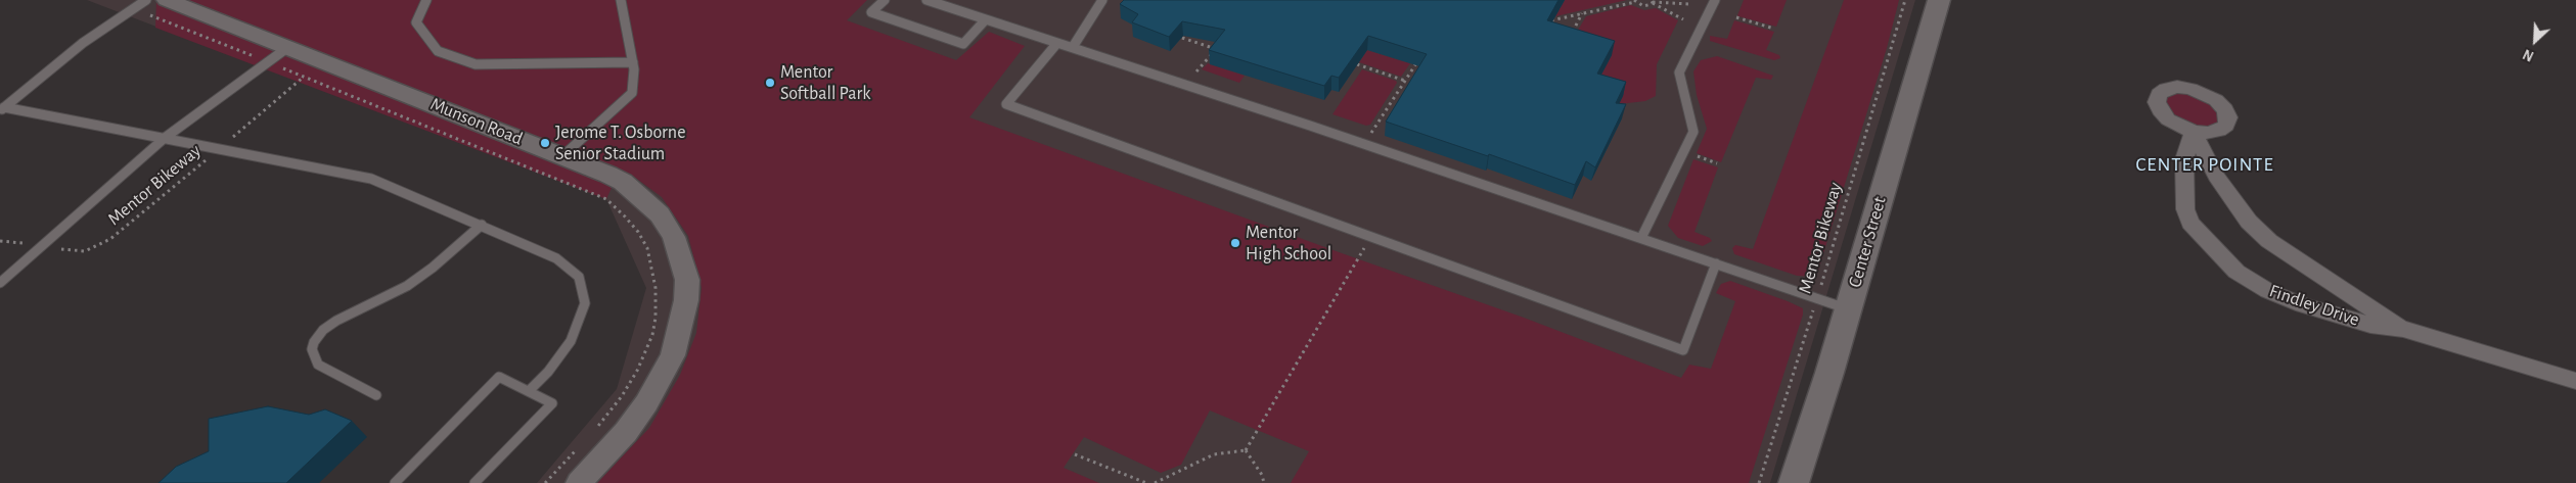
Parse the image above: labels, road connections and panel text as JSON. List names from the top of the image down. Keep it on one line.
{"streets":{"main road":["Center Street"],"street":["Munson Road","Findley Drive"],"path":["Mentor Bikeway"]},"districts":["CENTER POINTE"],"places":["Mentor Softball Park","Jerome T. Osborne Senior Stadium","Mentor High School"],"north":"bottom left"}
